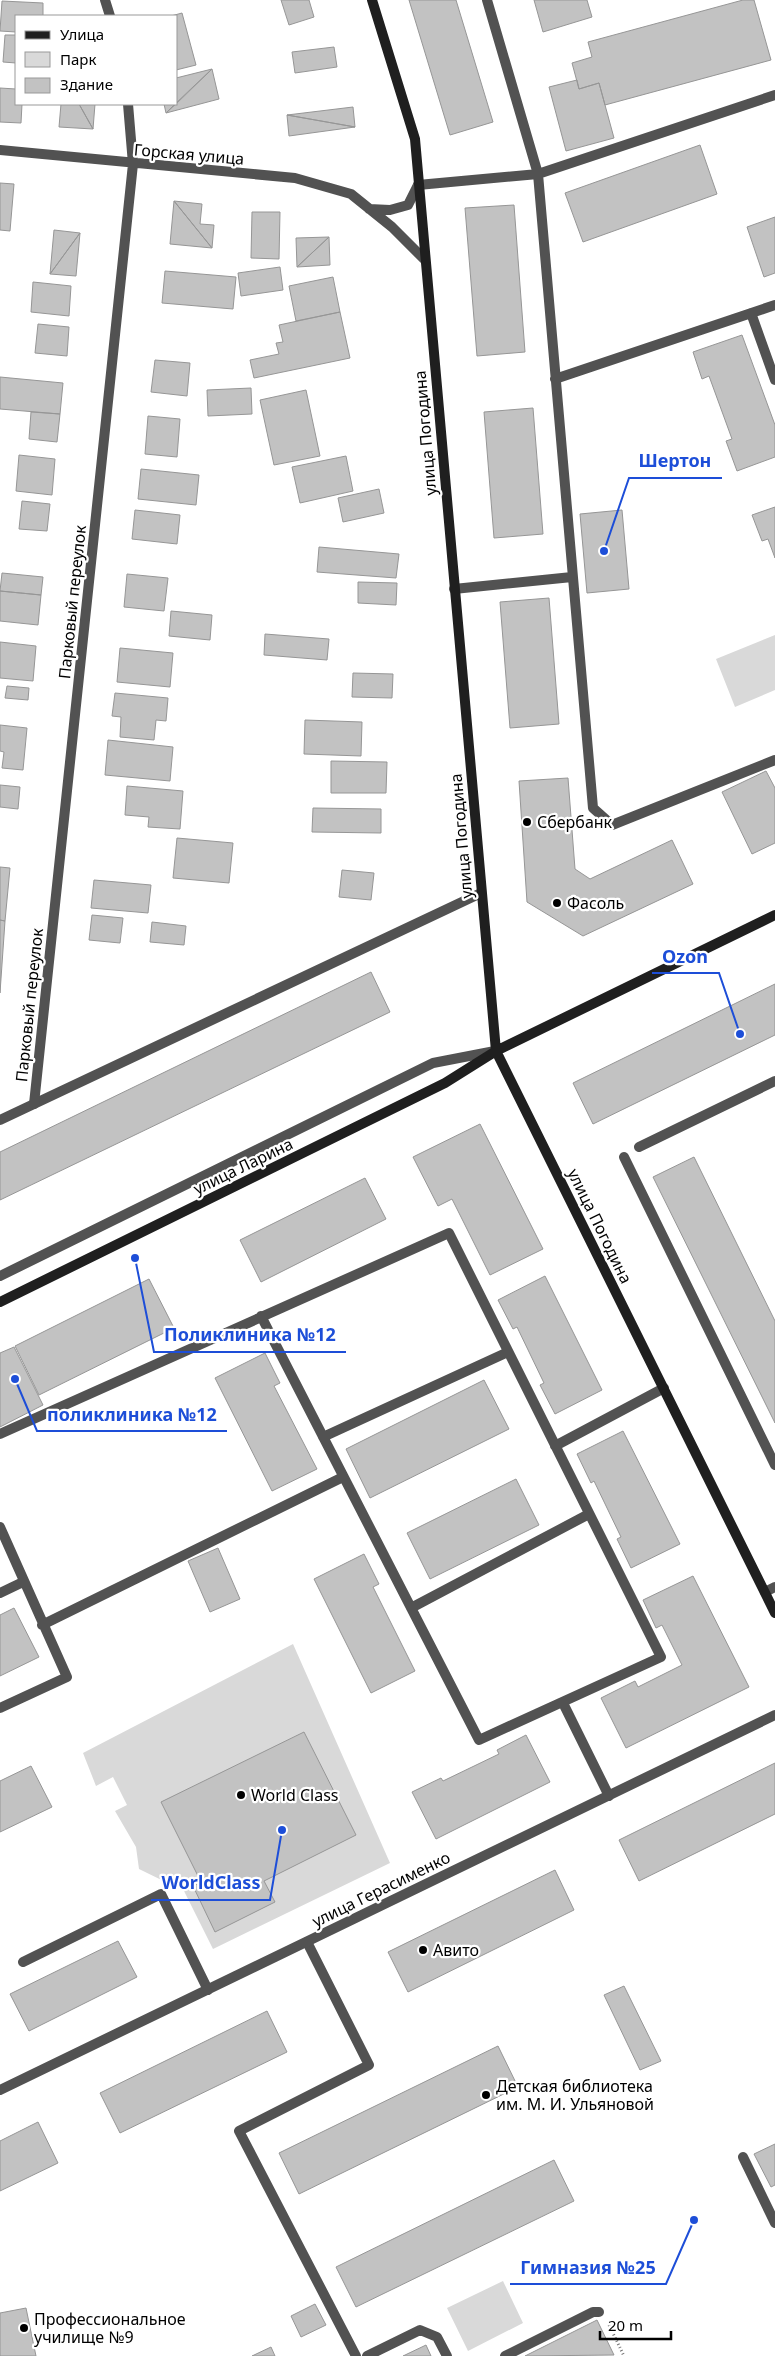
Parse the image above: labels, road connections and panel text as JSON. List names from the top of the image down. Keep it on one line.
{"streets":{"street":["Горская улица","улица Погодина","Парковый переулок","улица Ларина","улица Герасименко"]},"crossings":[["Горская улица","улица Погодина"],["Горская улица","Парковый переулок"],["улица Погодина","улица Ларина"]],"places":["Шертон","Сбербанк","Фасоль","Ozon","Поликлиника №12","поликлиника №12","World Class","WorldClass","Авито","Детская библиотека им. М. И. Ульяновой","Гимназия №25","Профессиональное училище №9"],"legend":["Улица","Парк","Здание"],"scale_bar":"20 m"}
